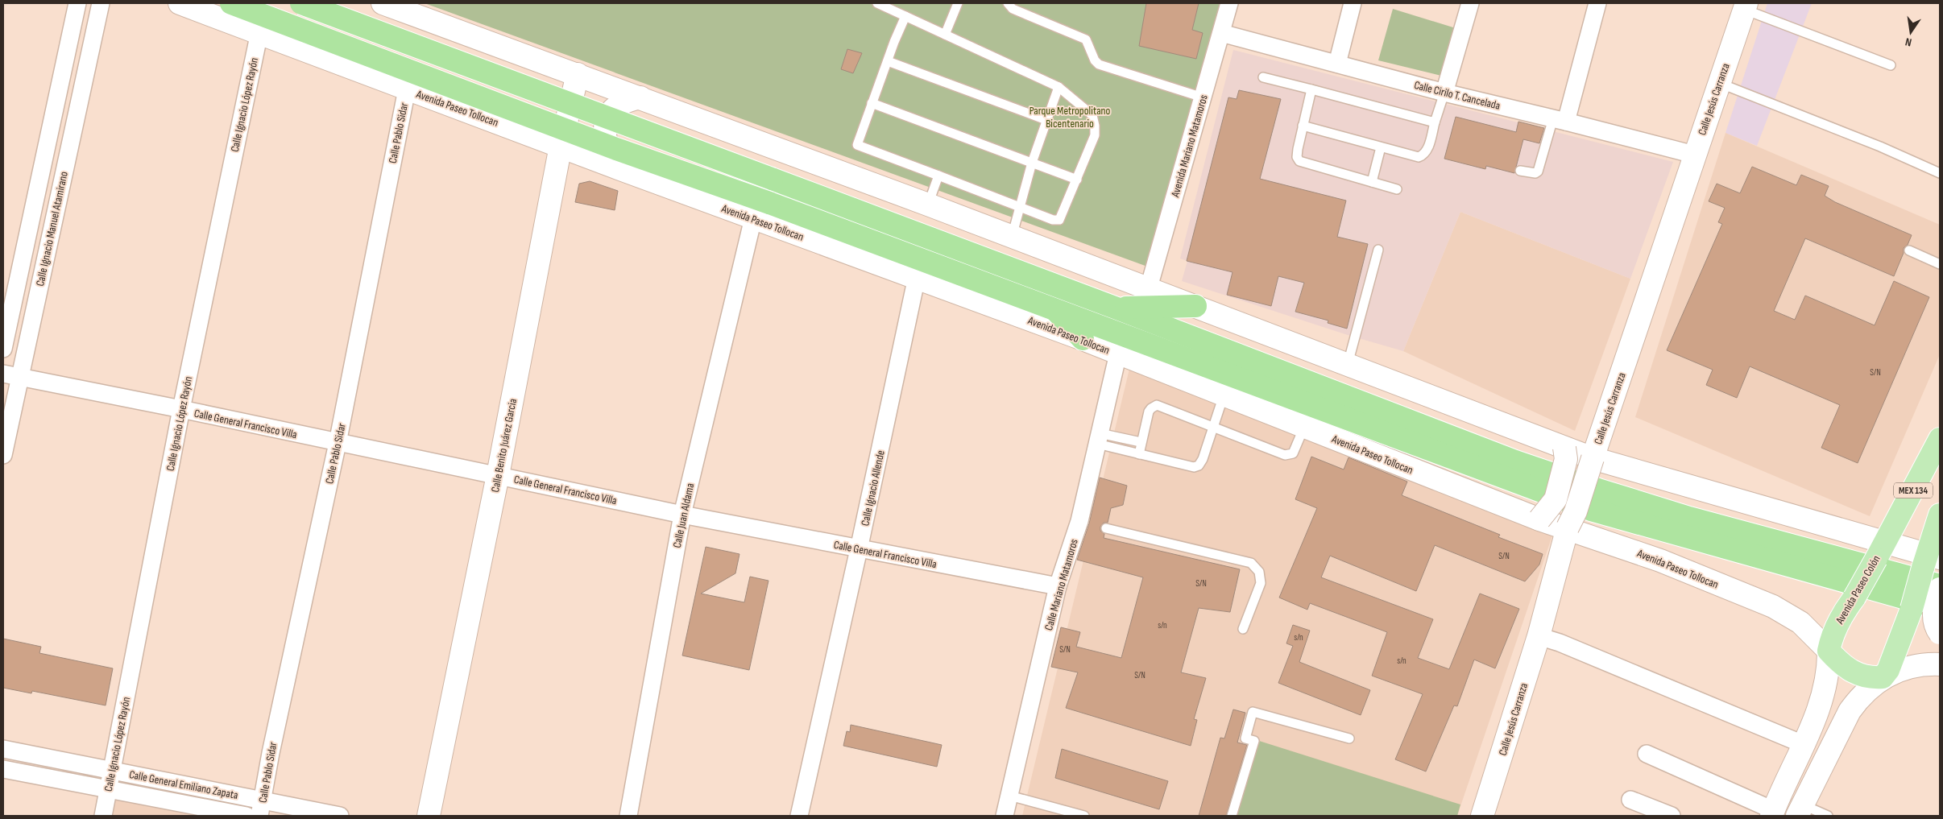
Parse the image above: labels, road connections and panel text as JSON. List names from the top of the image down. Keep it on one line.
{"streets":{"highway":["Avenida Paseo Tollocan"],"main road":["Calle Jesús Carranza","Calle Benito Juárez Garcia","MEX 134","Avenida Paseo Colón"],"street":["Calle Cirilo T. Cancelada","Calle Ignacio López Rayón","Calle Pablo Sidar","Avenida Mariano Matamoros","Calle Ignacio Manuel Atamirano","Calle General Francisco Villa","Calle Ignacio Allende","Calle Juan Aldama","Calle Mariano Matamoros","Calle General Emiliano Zapata"]},"crossings":[["Calle Cirilo T. Cancelada","Calle Jesús Carranza"],["Calle Cirilo T. Cancelada","Avenida Mariano Matamoros"],["Calle Jesús Carranza","Avenida Paseo Tollocan"],["Calle Ignacio López Rayón","Avenida Paseo Tollocan"],["Calle Ignacio López Rayón","Calle General Francisco Villa"],["Calle Ignacio López Rayón","Calle General Emiliano Zapata"],["Avenida Paseo Tollocan","Calle Pablo Sidar"],["Avenida Paseo Tollocan","Calle Benito Juárez Garcia"],["Avenida Paseo Tollocan","Calle Ignacio Allende"],["Avenida Paseo Tollocan","Calle Juan Aldama"],["Avenida Paseo Tollocan","Calle Mariano Matamoros"],["Avenida Paseo Tollocan","Avenida Paseo Colón"],["Calle Pablo Sidar","Calle General Francisco Villa"],["Calle Pablo Sidar","Calle General Emiliano Zapata"],["Calle Ignacio Manuel Atamirano","Calle General Francisco Villa"],["Calle General Francisco Villa","Calle Benito Juárez Garcia"],["Calle General Francisco Villa","Calle Ignacio Allende"],["Calle General Francisco Villa","Calle Juan Aldama"],["Calle General Francisco Villa","Calle Mariano Matamoros"]],"parks":["Parque Metropolitano Bicentenario"],"house_numbers":["S/N","S/N","S/N","s/n","s/n","S/N","s/n","S/N"],"north":"bottom"}
